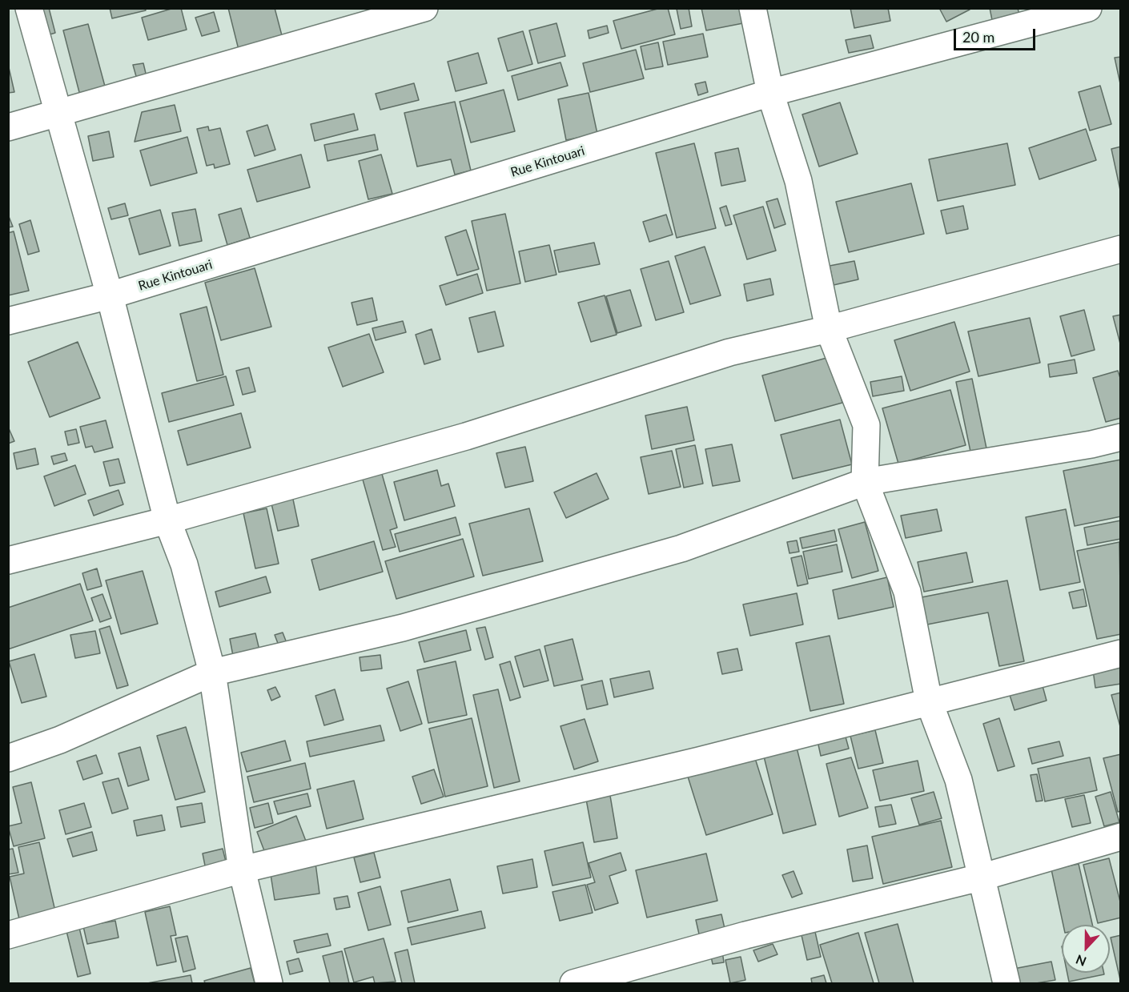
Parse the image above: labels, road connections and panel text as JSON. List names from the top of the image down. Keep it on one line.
{"streets":{"street":["Rue Kintouari"]},"scale_bar":"20 m","north":"bottom"}
